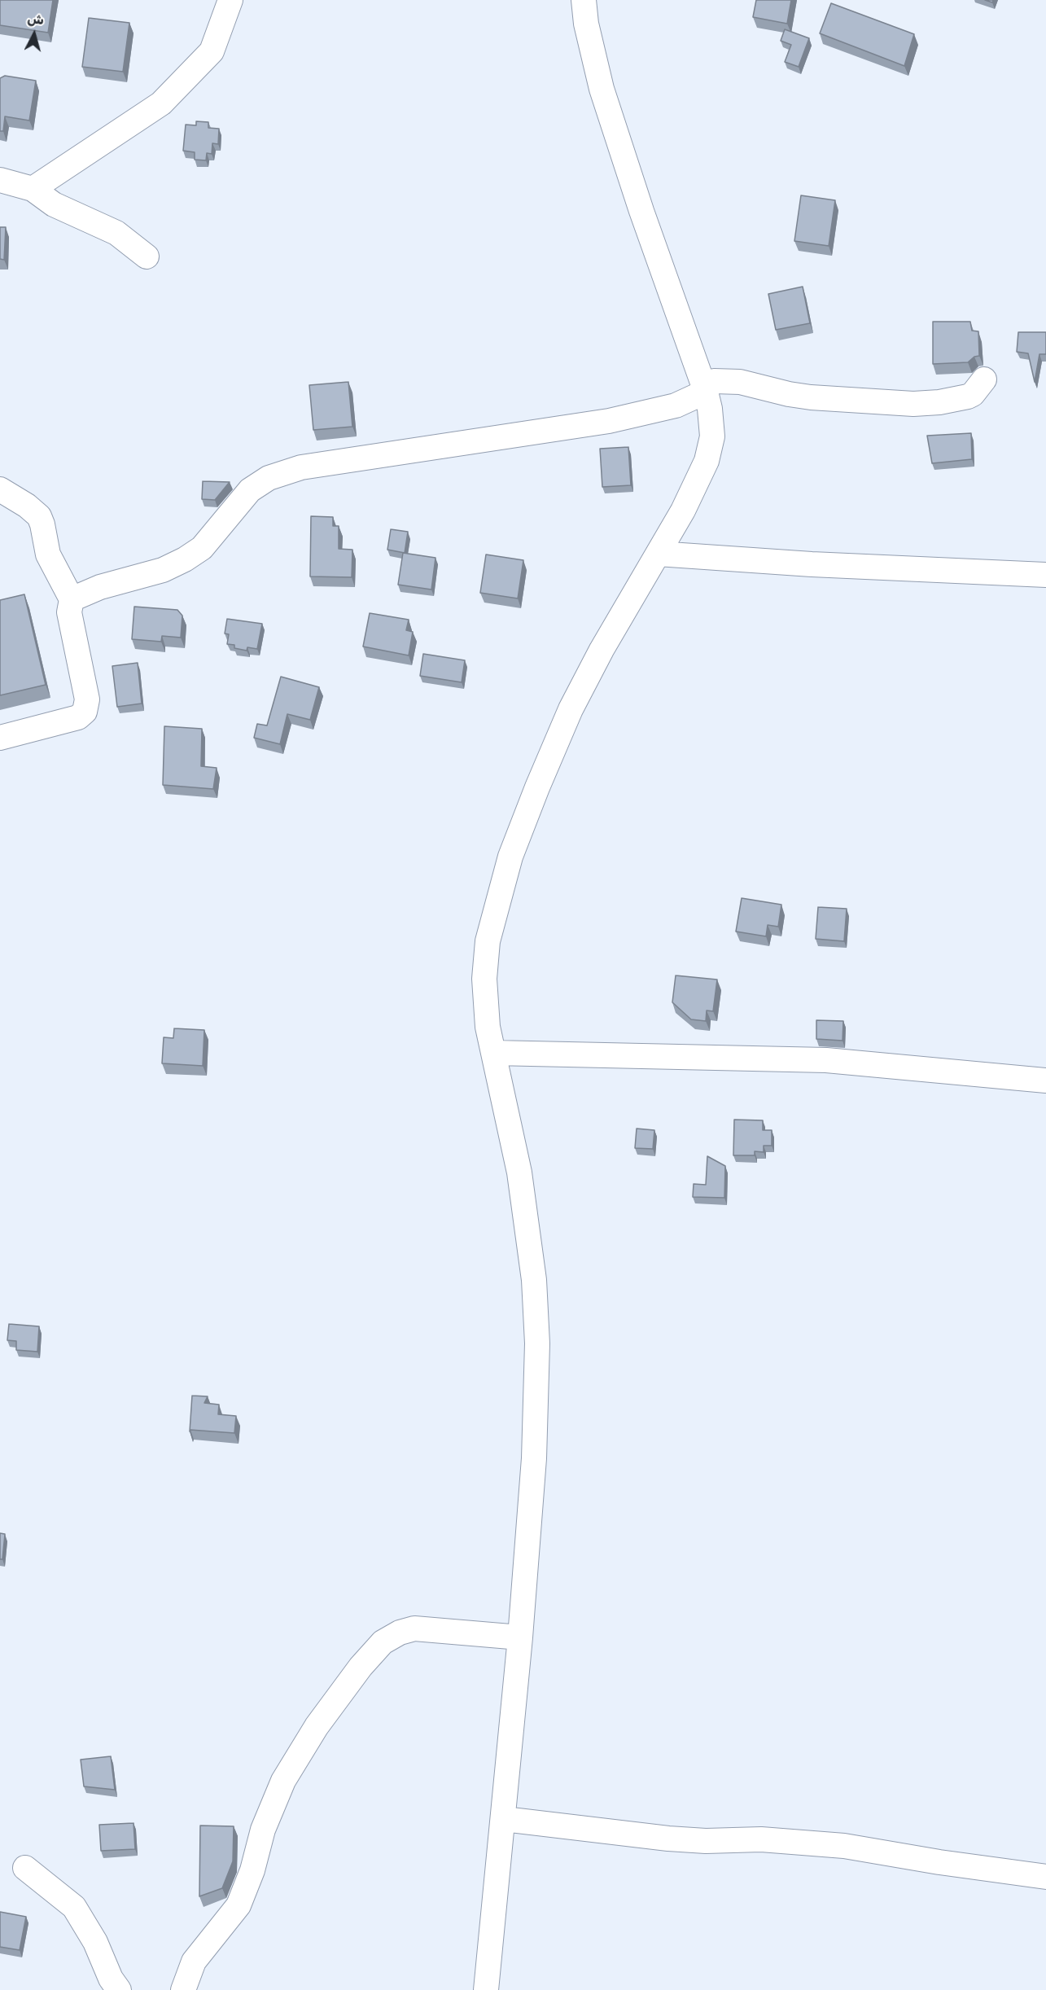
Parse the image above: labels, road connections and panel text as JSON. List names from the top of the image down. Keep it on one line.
{"north":"top"}
